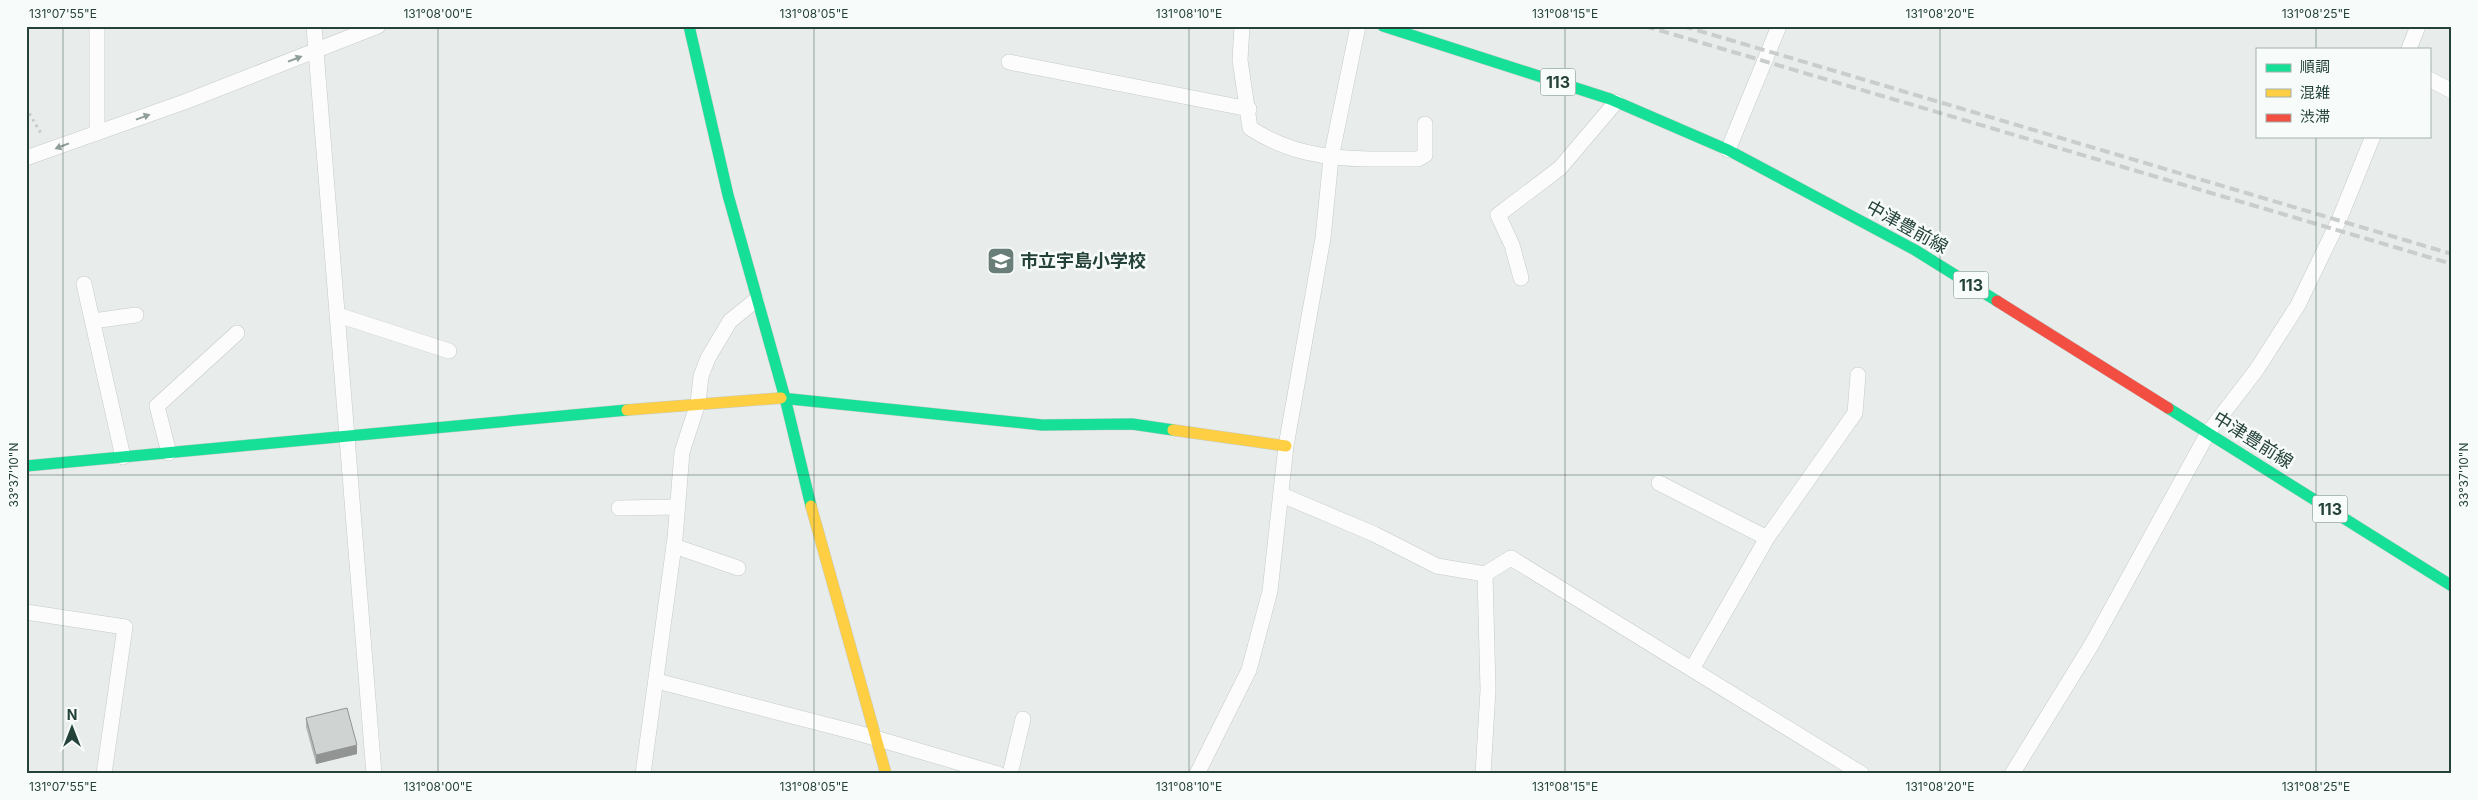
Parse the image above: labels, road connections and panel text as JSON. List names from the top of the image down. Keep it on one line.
{"streets":{"street":["113","中津豊前線"]},"places":{"school or university":["市立宇島小学校"]},"legend":["順調","混雑","渋滞"],"north":"top","coordinates":["131°07'55\"E","131°08'00\"E","131°08'05\"E","131°08'10\"E","131°08'15\"E","131°08'20\"E","131°08'25\"E","33°37'10\"N"]}
